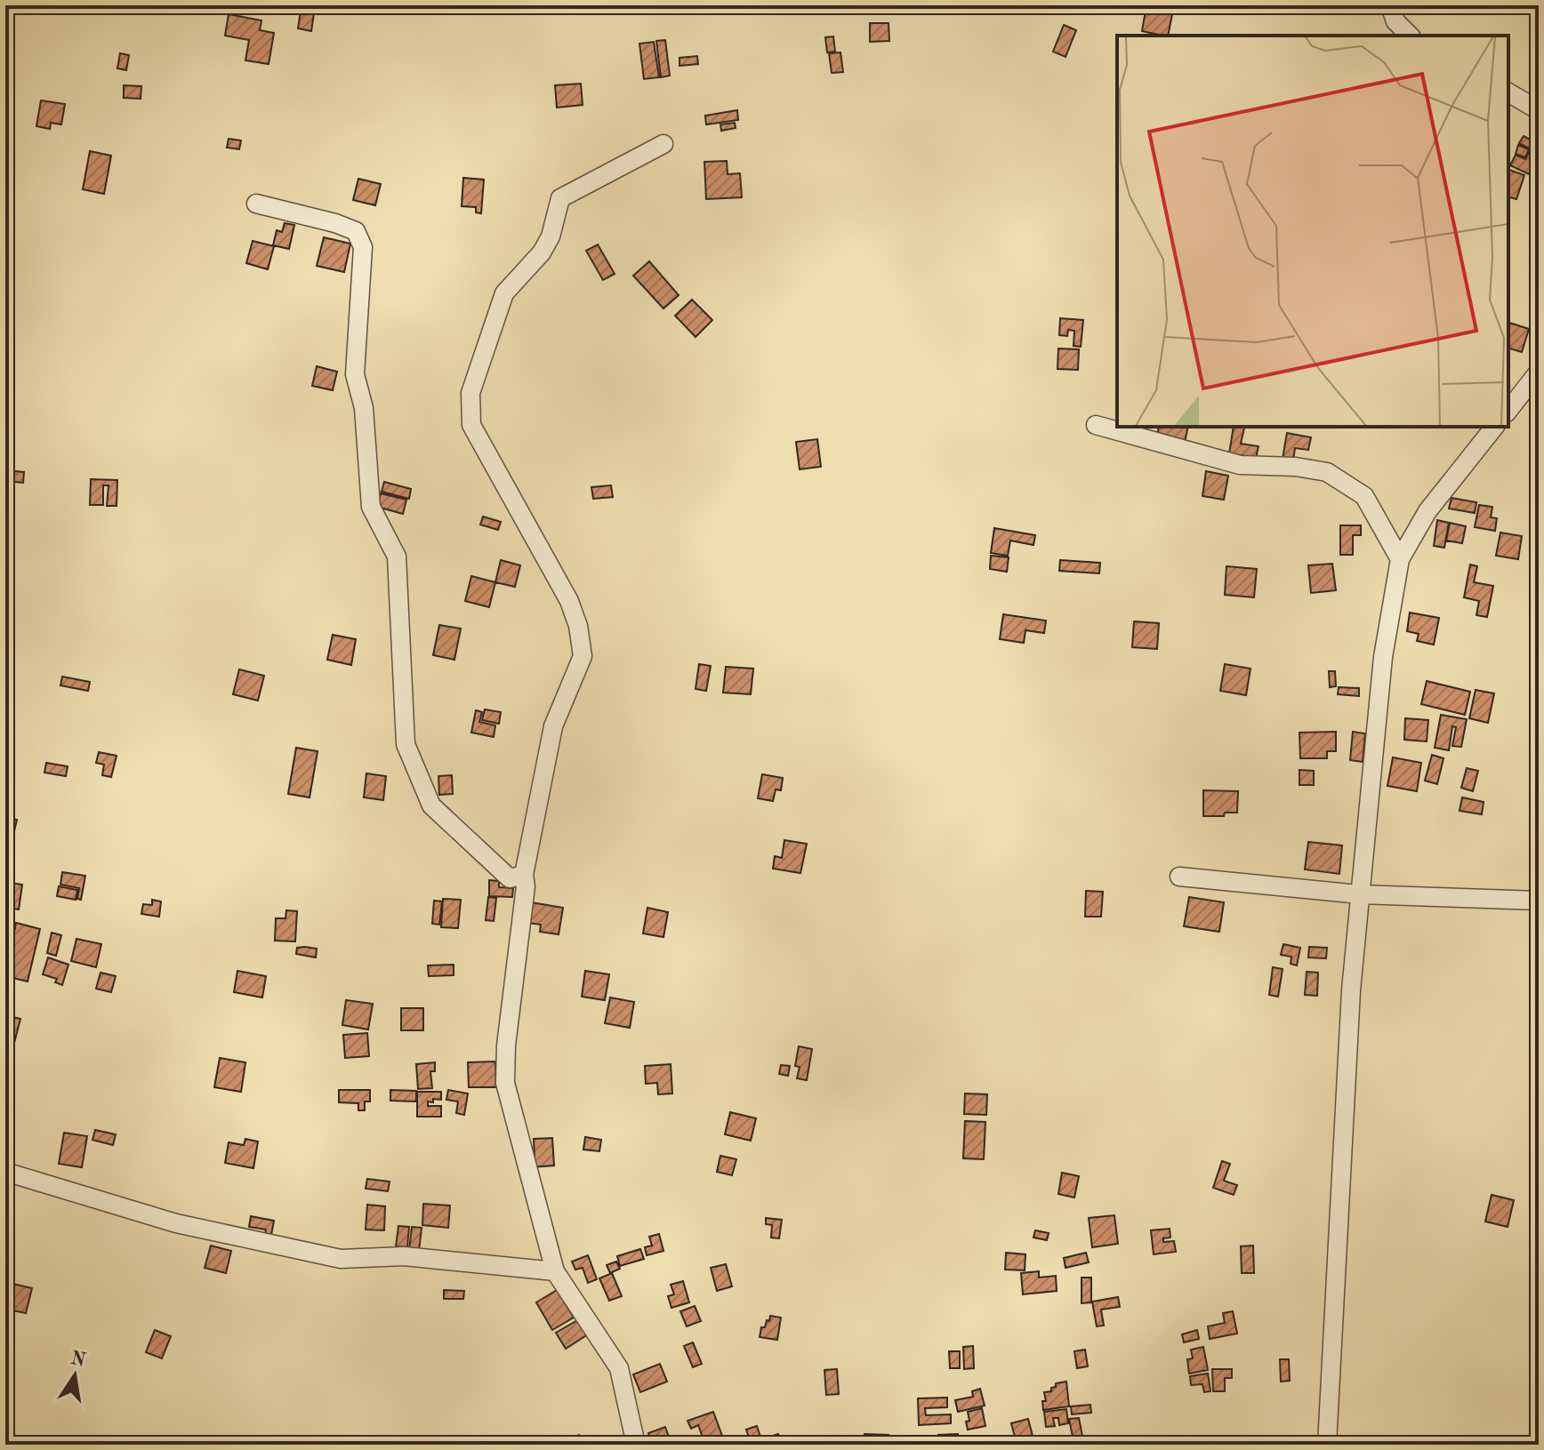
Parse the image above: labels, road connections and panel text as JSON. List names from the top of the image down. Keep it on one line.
{"north":"top"}
